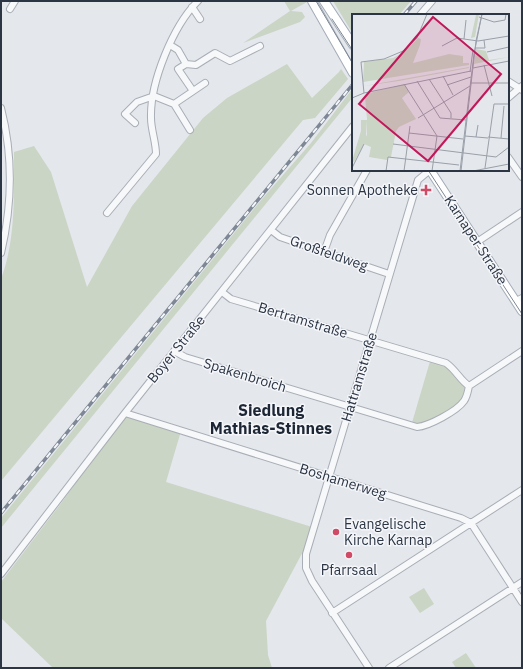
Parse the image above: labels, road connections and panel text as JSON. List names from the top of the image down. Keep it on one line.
{"streets":{"main road":["Karnaper Straße"],"street":["Großfeldweg","Bertramstraße","Boyer Straße","Spakenbroich","Hattramstraße","Boshamerweg"]},"crossings":[["Großfeldweg","Boyer Straße"],["Großfeldweg","Hattramstraße"],["Bertramstraße","Boyer Straße"],["Bertramstraße","Spakenbroich"],["Bertramstraße","Hattramstraße"],["Boyer Straße","Spakenbroich"],["Boyer Straße","Boshamerweg"],["Spakenbroich","Hattramstraße"],["Hattramstraße","Boshamerweg"]],"districts":["Siedlung Mathias-Stinnes"],"places":{"health":["Sonnen Apotheke"],"other":["Evangelische Kirche Karnap","Pfarrsaal"]}}
